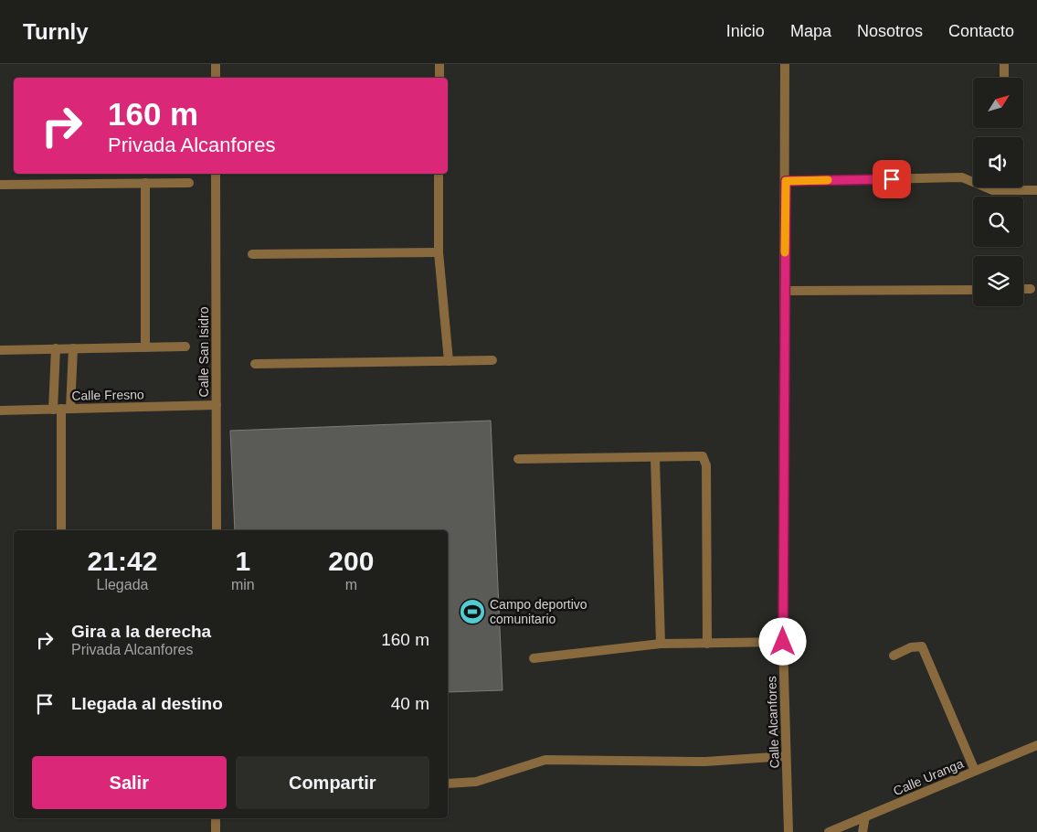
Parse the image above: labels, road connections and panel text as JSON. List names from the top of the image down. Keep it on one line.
{"streets":{"street":["Calle San Isidro","Calle Fresno","Calle Alcanfores","Calle Uranga"]},"crossings":[["Calle San Isidro","Calle Fresno"]],"places":{"sports":["Campo deportivo comunitario"]},"north":"top right","page":{"header":"Turnly","nav":["Inicio","Mapa","Nosotros","Contacto"],"turn":["160 m","Privada Alcanfores"],"eta":["21:42","Llegada","1","min","200","m"],"list":[{"name":"Gira a la derecha","note":"Privada Alcanfores","value":"160 m"},{"name":"Llegada al destino","value":"40 m"}],"buttons":["Salir","Compartir"]}}
